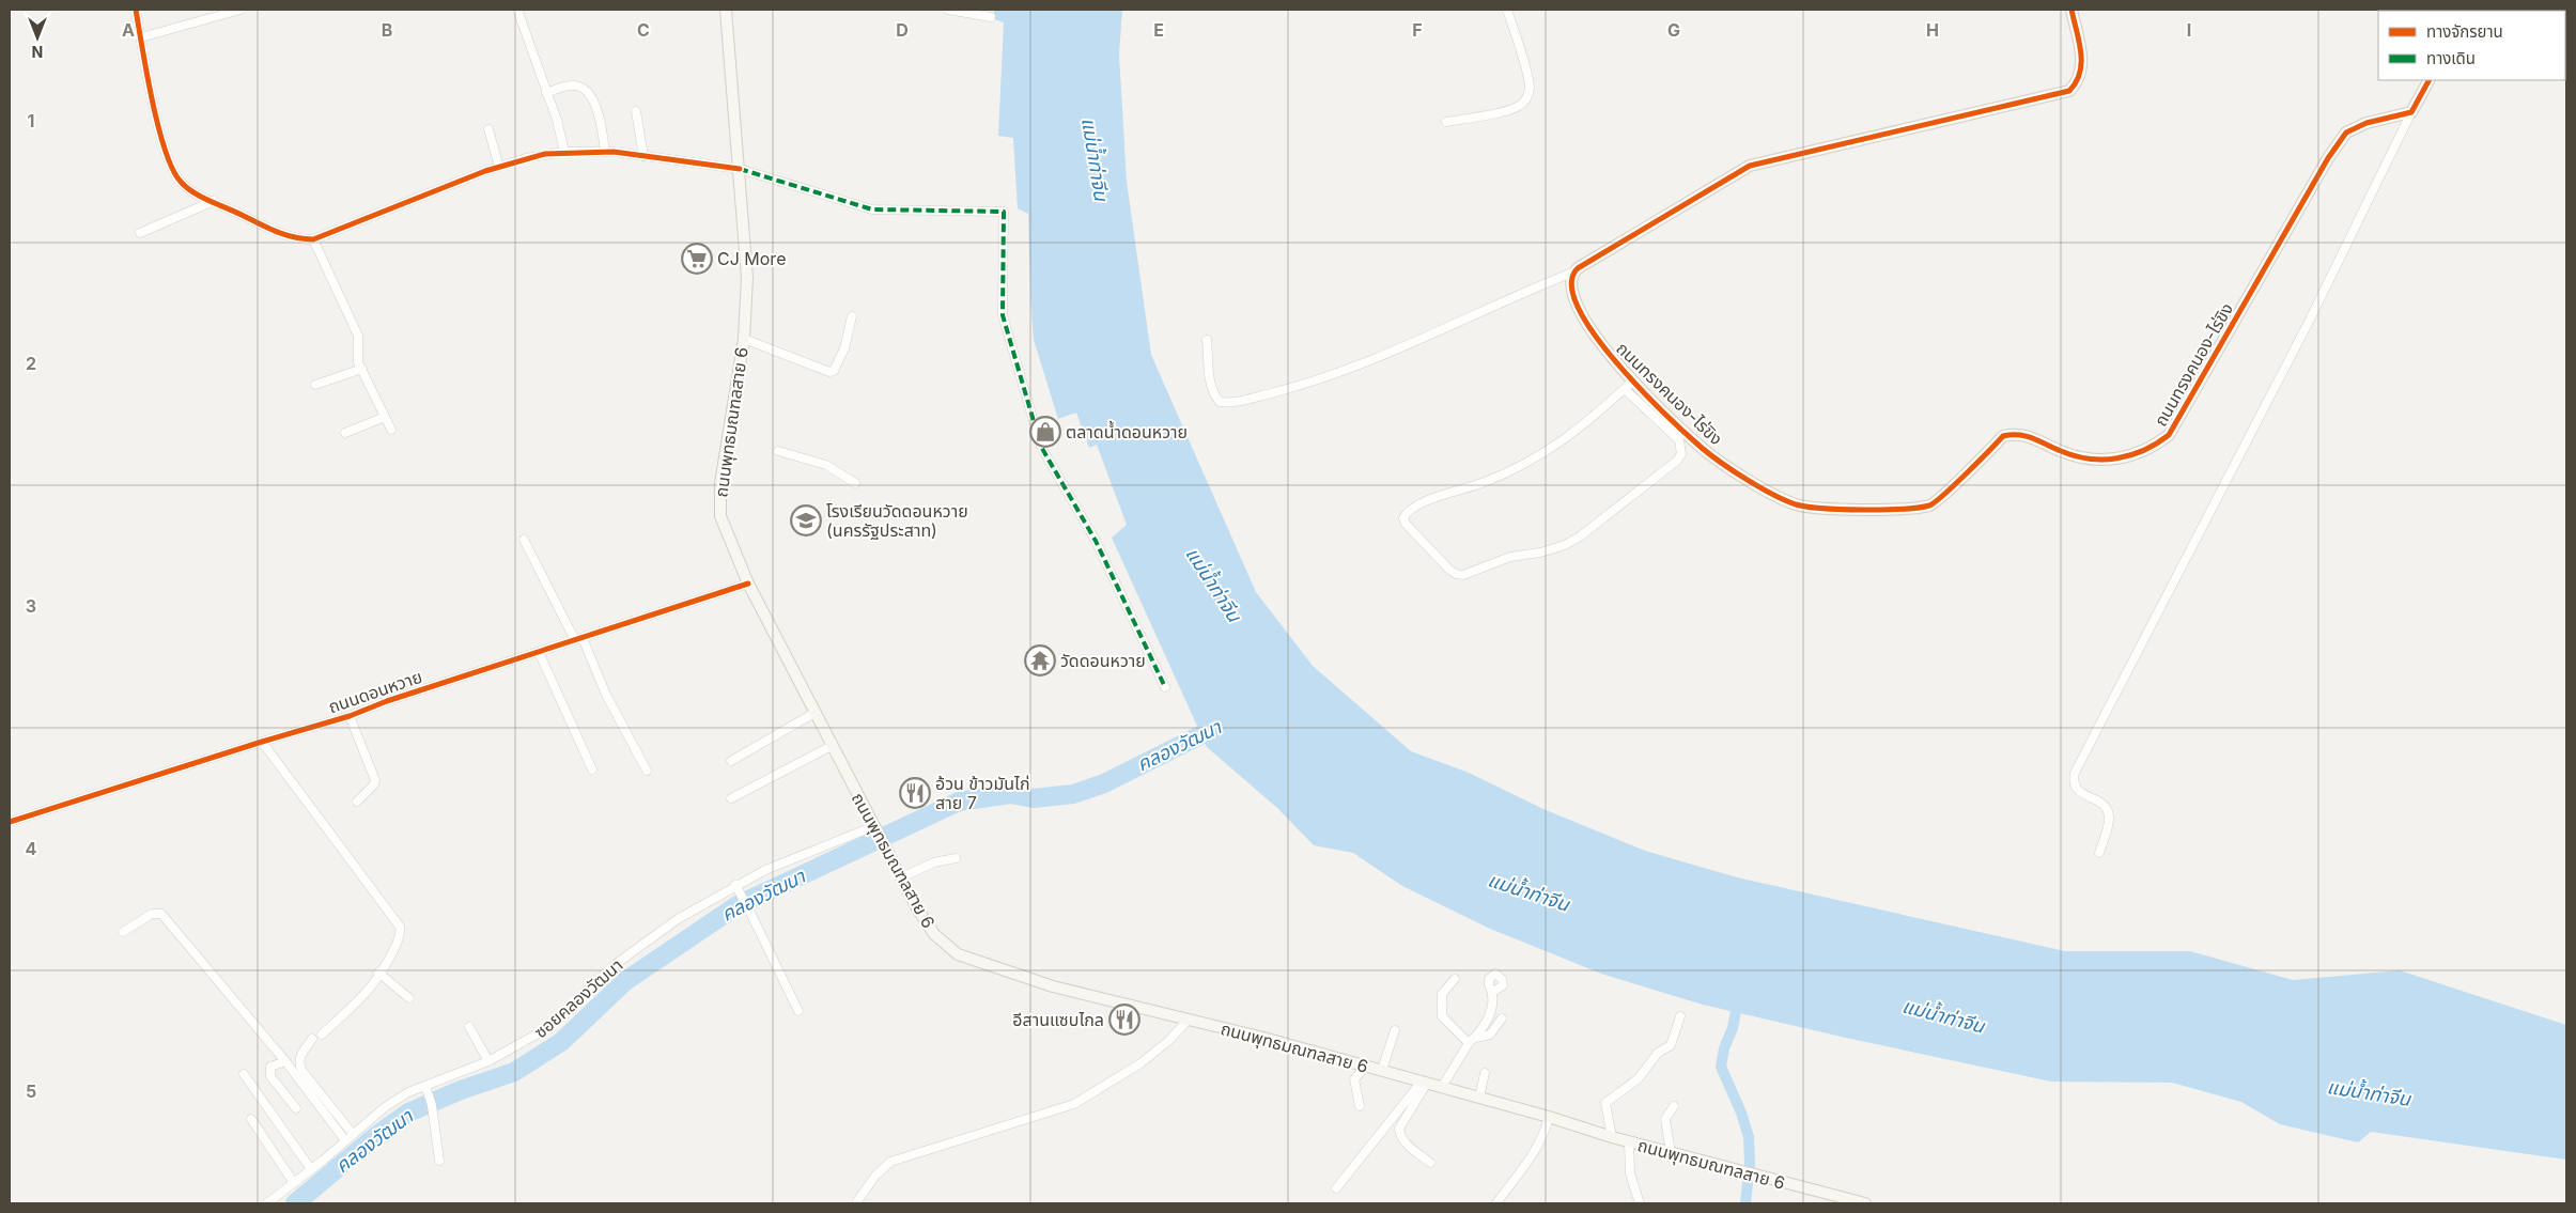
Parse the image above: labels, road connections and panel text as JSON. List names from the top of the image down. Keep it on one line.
{"streets":{"main road":["ถนนทรงคนอง-ไร่ขิง","ถนนพุทธมณฑลสาย 6"],"street":["ถนนดอนหวาย","ซอยคลองวัฒนา"]},"crossings":[["ถนนพุทธมณฑลสาย 6","ถนนดอนหวาย"],["ถนนพุทธมณฑลสาย 6","ซอยคลองวัฒนา"]],"water":["แม่น้ำท่าจีน","คลองวัฒนา"],"places":{"supermarket":["CJ More"],"shop":["ตลาดน้ำดอนหวาย"],"school or university":["โรงเรียนวัดดอนหวาย (นครรัฐประสาท)"],"temple":["วัดดอนหวาย"],"restaurant":["อ้วน ข้าวมันไก่ สาย 7","อีสานแซบไกล"]},"legend":["ทางจักรยาน","ทางเดิน"],"north":"bottom","grid":{"columns":["A","B","C","D","E","F","G","H","I"],"rows":["1","2","3","4","5"]}}
